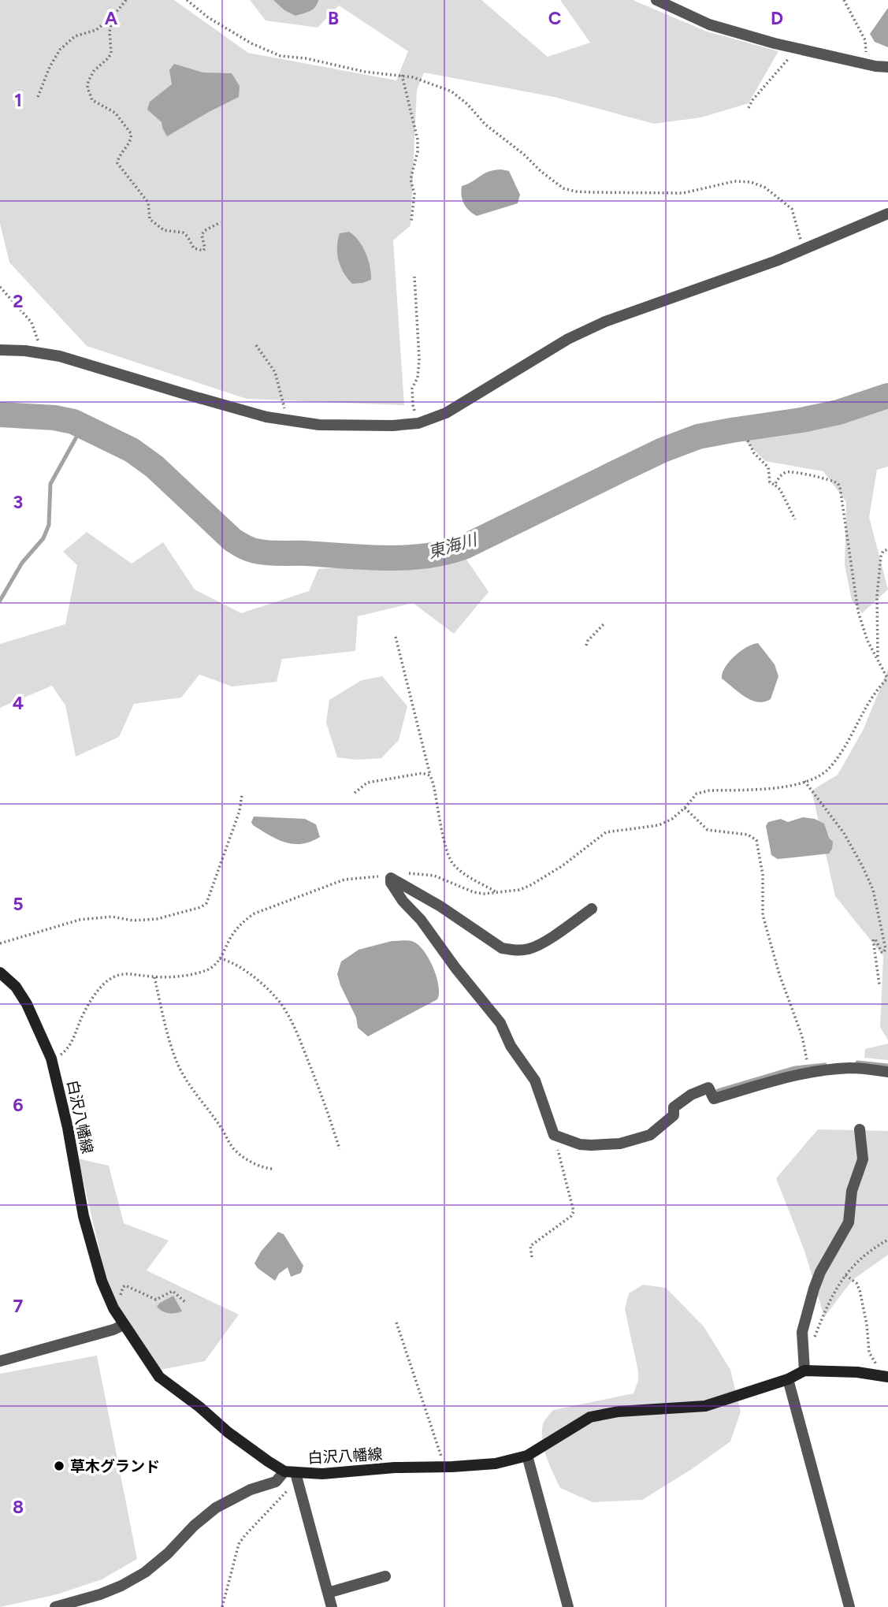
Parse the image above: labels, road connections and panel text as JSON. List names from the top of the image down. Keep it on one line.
{"streets":{"main road":["白沢八幡線"]},"water":["東海川"],"places":["草木グランド"],"grid":{"columns":["A","B","C","D"],"rows":["1","2","3","4","5","6","7","8"]}}
